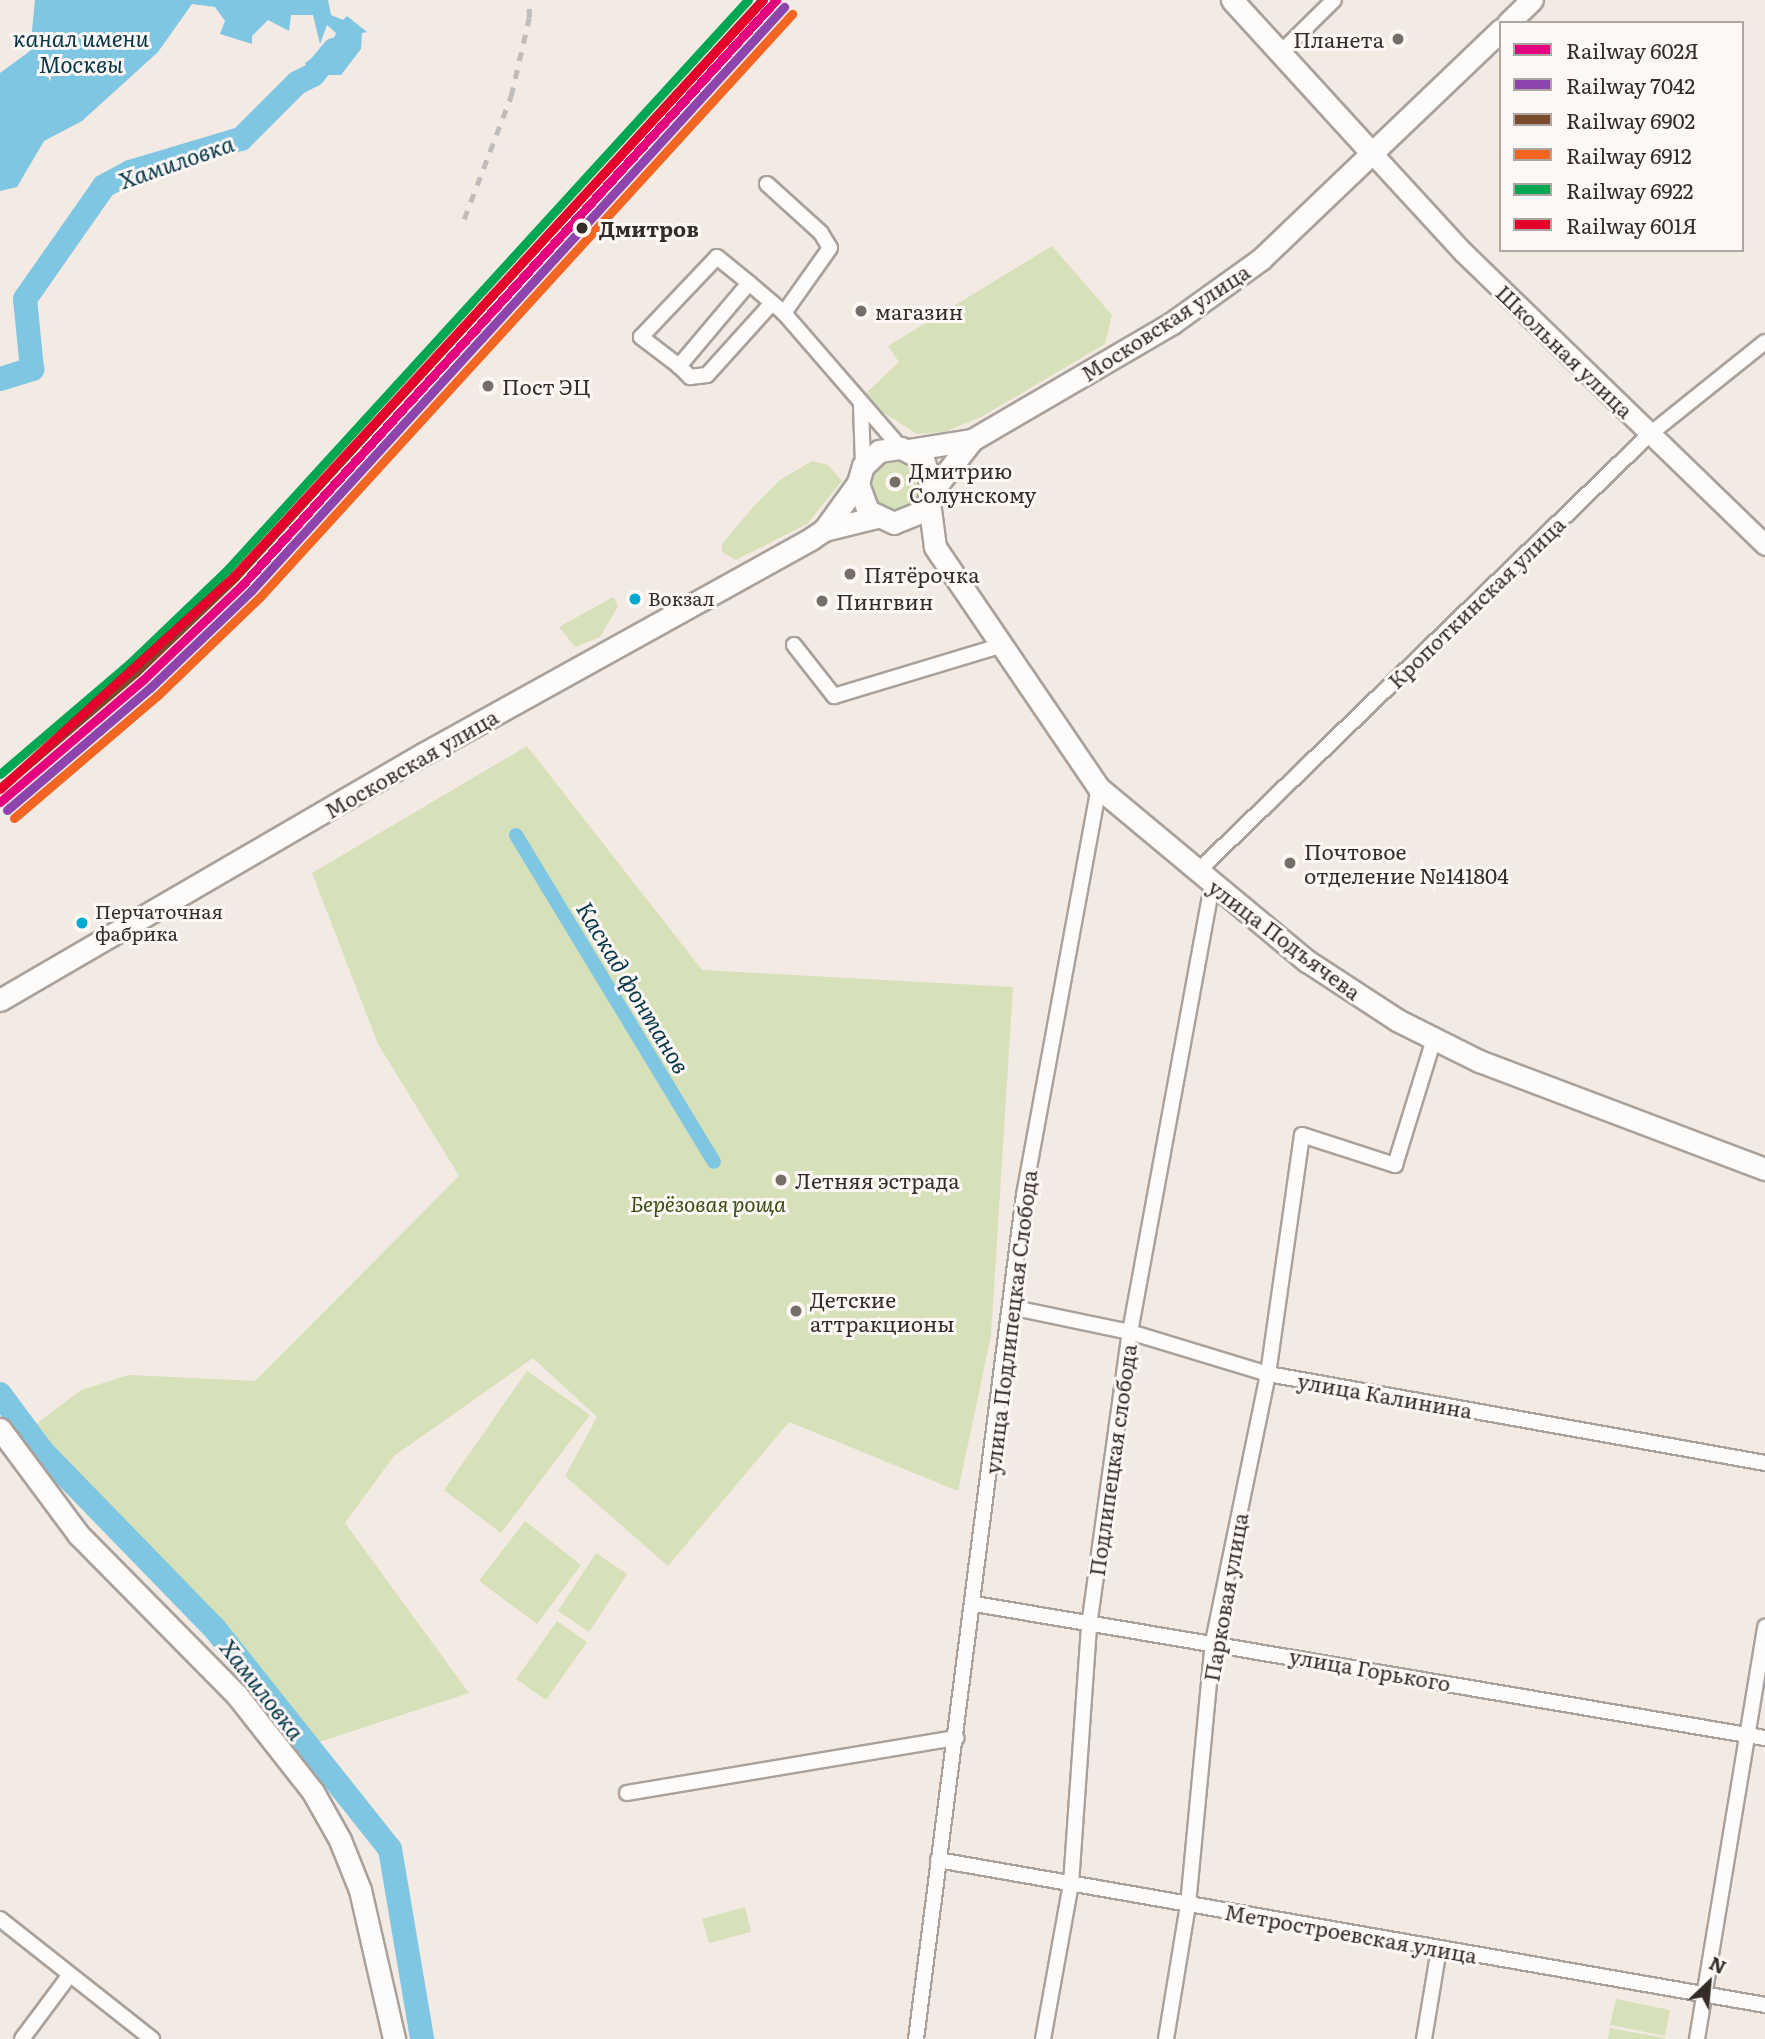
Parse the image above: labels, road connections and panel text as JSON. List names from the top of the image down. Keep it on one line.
{"streets":{"main road":["Московская улица","улица Подъячева"],"street":["Школьная улица","Кропоткинская улица","улица Подлипецкая Слобода","улица Калинина","Подлипецкая слобода","Парковая улица","улица Горького","Метростроевская улица"]},"crossings":[["Московская улица","Школьная улица"],["Московская улица","улица Подъячева"],["Школьная улица","Кропоткинская улица"],["Кропоткинская улица","улица Подъячева"],["Кропоткинская улица","Подлипецкая слобода"],["улица Подъячева","улица Подлипецкая Слобода"],["улица Подъячева","Подлипецкая слобода"],["улица Подъячева","Парковая улица"],["улица Подлипецкая Слобода","улица Калинина"],["улица Подлипецкая Слобода","улица Горького"],["улица Подлипецкая Слобода","Метростроевская улица"],["улица Калинина","Подлипецкая слобода"],["улица Калинина","Парковая улица"],["Подлипецкая слобода","улица Горького"],["Подлипецкая слобода","Метростроевская улица"],["Парковая улица","улица Горького"],["Парковая улица","Метростроевская улица"]],"water":["канал имени Москвы","Хамиловка","Каскад фонтанов"],"parks":["Берёзовая роща"],"places":["Планета","Дмитров","магазин","Пост ЭЦ","Дмитрию Солунскому","Пятёрочка","Вокзал","Пингвин","Почтовое отделение №141804","Перчаточная фабрика","Летняя эстрада","Детские аттракционы"],"lines":["rail line 602Я","rail line 6902","rail line 6922","rail line 601Я","rail line 7042","rail line 6912"],"legend":["Railway 602Я","Railway 7042","Railway 6902","Railway 6912","Railway 6922","Railway 601Я"],"north":"top right"}
